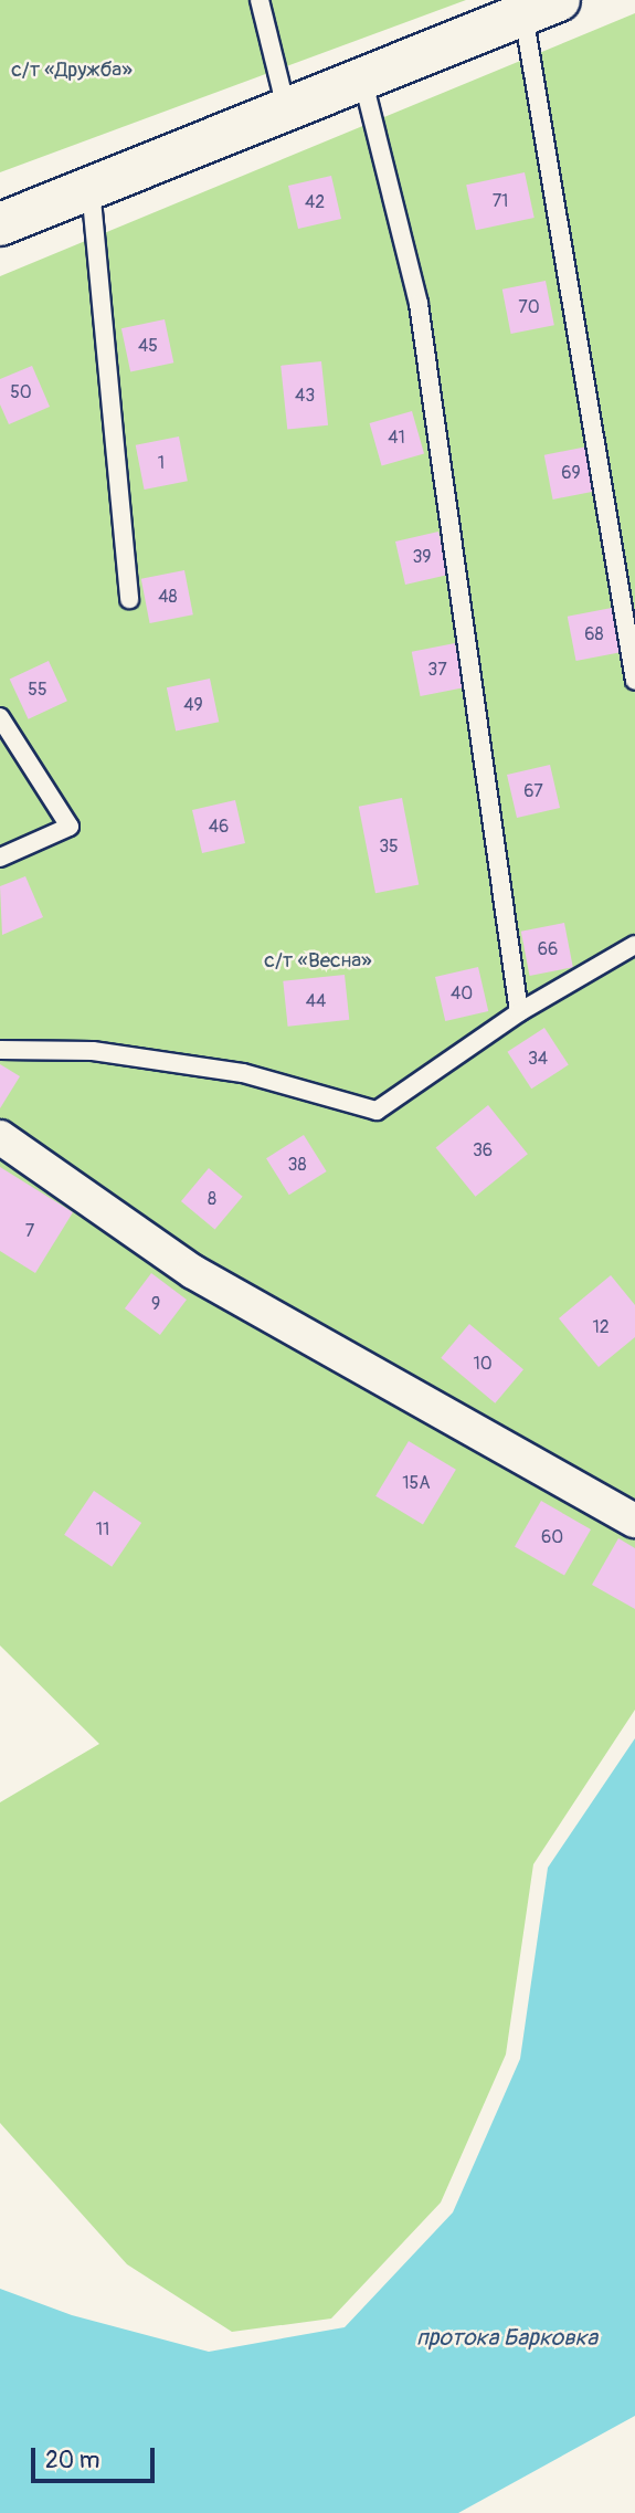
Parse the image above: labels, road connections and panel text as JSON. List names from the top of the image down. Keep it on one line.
{"water":["протока Барковка"],"parks":["с/т «Дружба»","с/т «Весна»"],"house_numbers":["71","42","70","45","50","43","41","1","69","39","48","68","37","55","49","67","46","35","66","40","44","34","36","38","8","7","9","12","10","15А","11","60"],"scale_bar":"20 m"}
